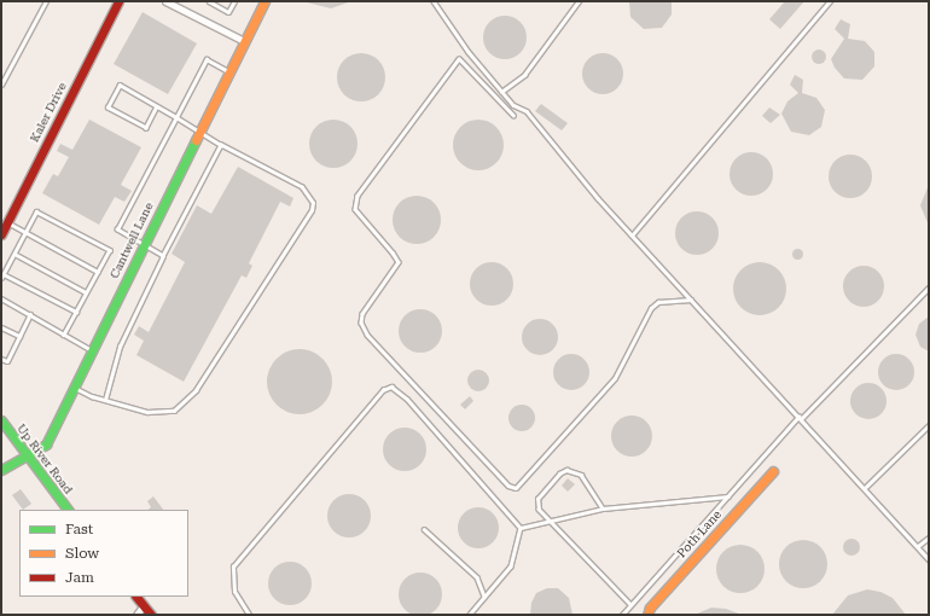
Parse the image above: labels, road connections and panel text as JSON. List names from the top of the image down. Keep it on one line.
{"streets":{"street":["Kaler Drive","Cantwell Lane","Up River Road","Poth Lane"]},"crossings":[["Cantwell Lane","Up River Road"]],"legend":["Fast","Slow","Jam"]}
